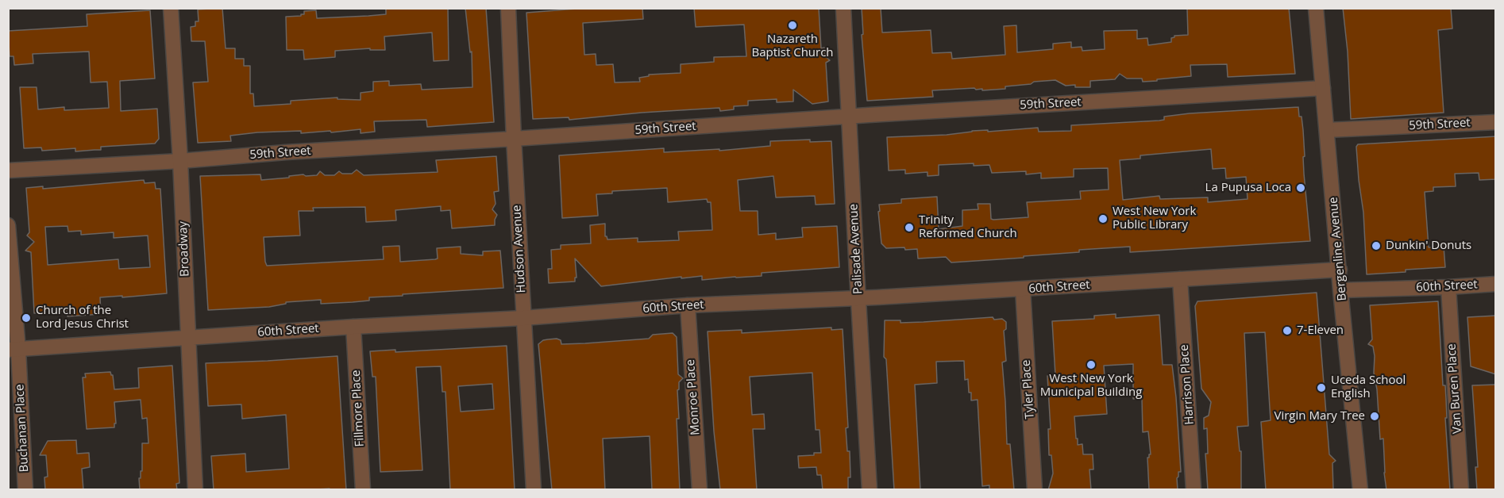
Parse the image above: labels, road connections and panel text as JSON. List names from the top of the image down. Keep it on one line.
{"streets":{"street":["59th Street","Broadway","Hudson Avenue","Palisade Avenue","Bergenline Avenue","60th Street","Harrison Place","Van Buren Place","Tyler Place","Monroe Place","Fillmore Place","Buchanan Place"]},"crossings":[["59th Street","Broadway"],["59th Street","Hudson Avenue"],["59th Street","Palisade Avenue"],["59th Street","Bergenline Avenue"],["Broadway","60th Street"],["Hudson Avenue","60th Street"],["Palisade Avenue","60th Street"],["Bergenline Avenue","60th Street"],["60th Street","Harrison Place"],["60th Street","Van Buren Place"],["60th Street","Tyler Place"],["60th Street","Monroe Place"],["60th Street","Fillmore Place"],["60th Street","Buchanan Place"]],"places":["Nazareth Baptist Church","La Pupusa Loca","West New York Public Library","Trinity Reformed Church","Dunkin' Donuts","Church of the Lord Jesus Christ","7-Eleven","West New York Municipal Building","Uceda School English","Virgin Mary Tree"]}
